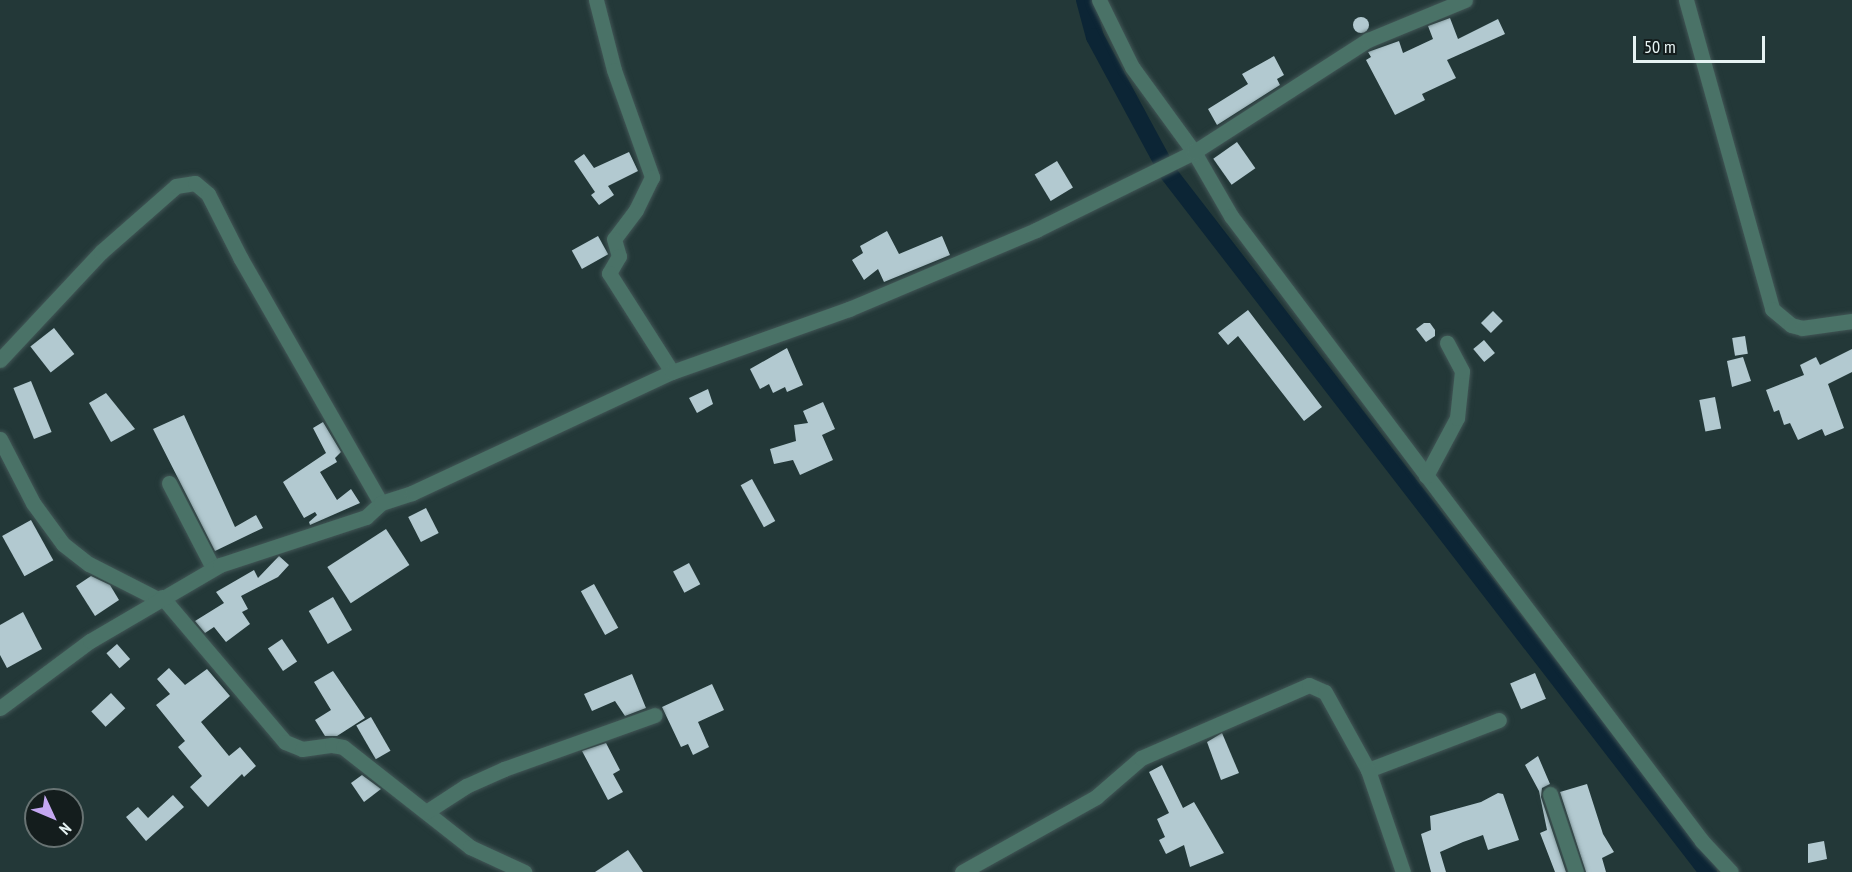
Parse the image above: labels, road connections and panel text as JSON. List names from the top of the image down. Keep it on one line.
{"scale_bar":"50 m","north":"bottom right"}
